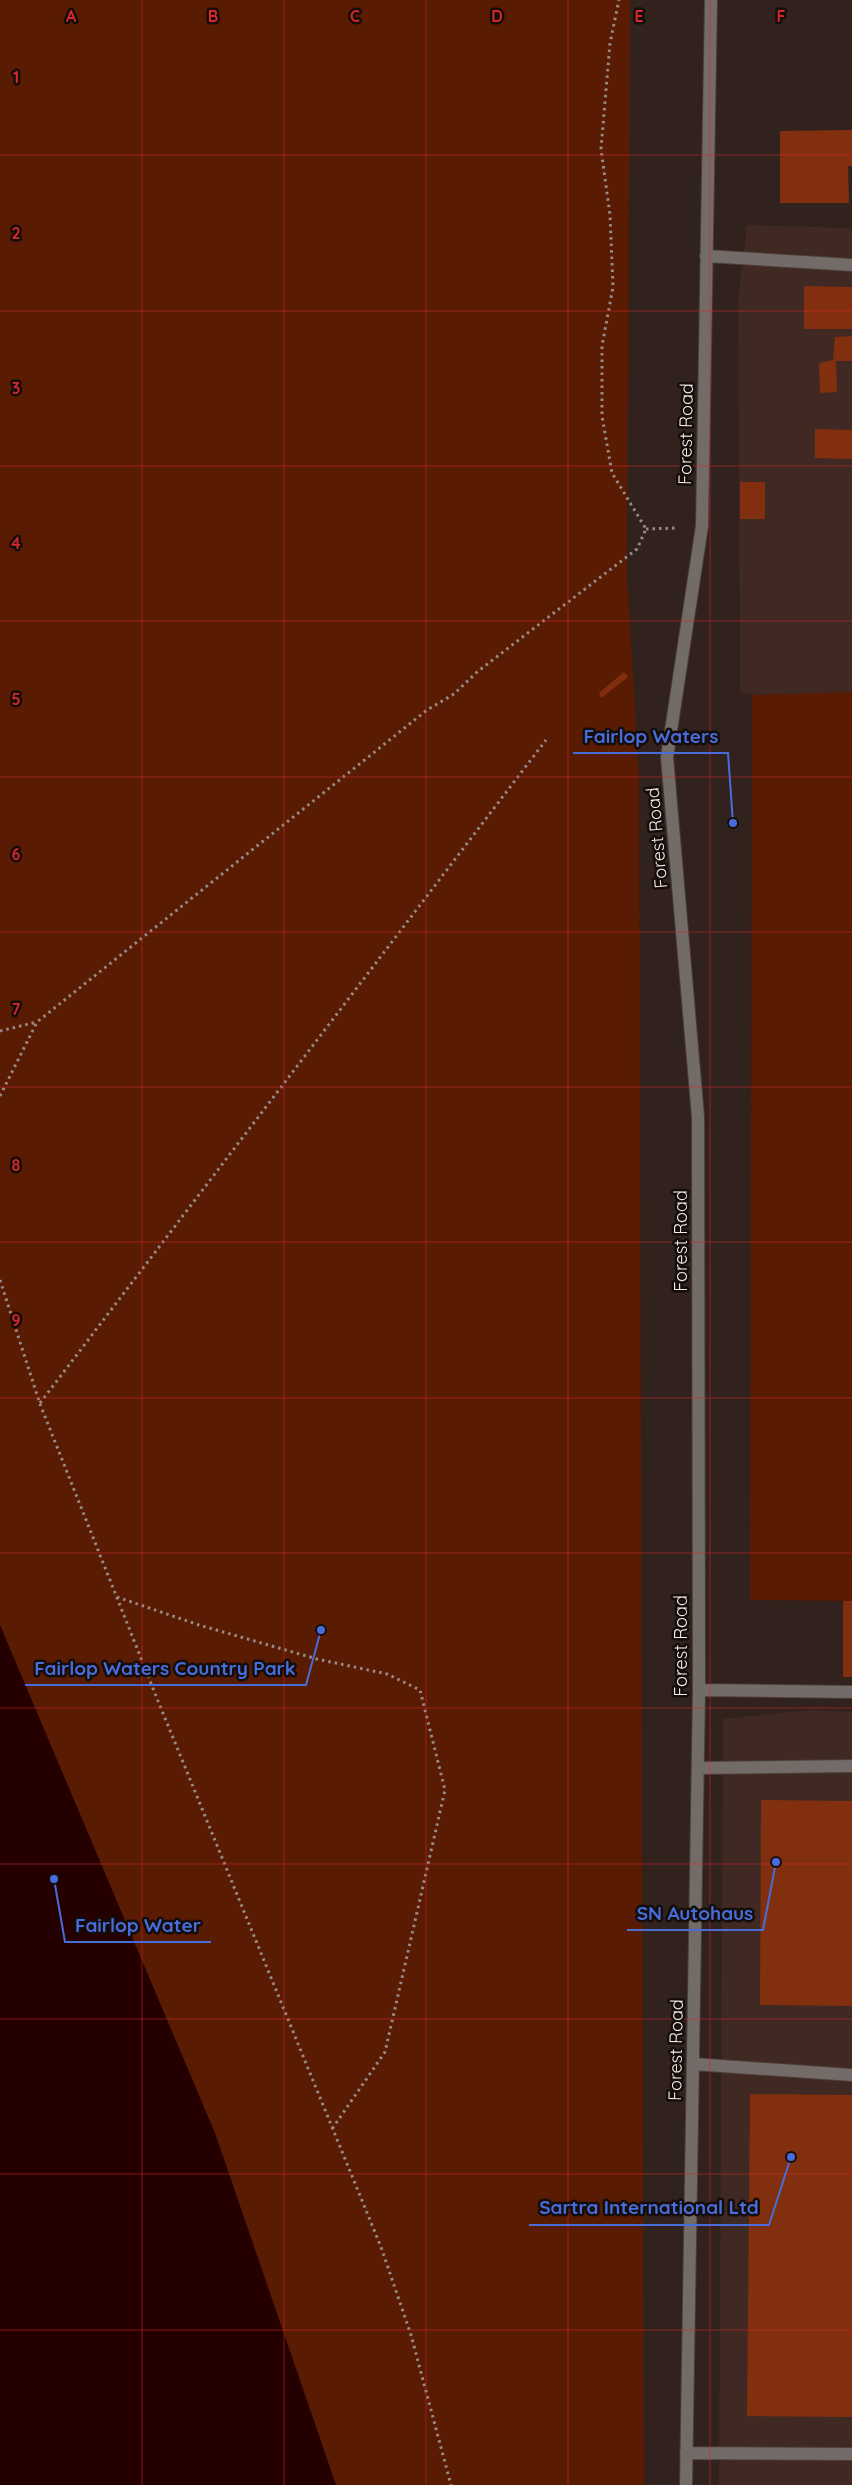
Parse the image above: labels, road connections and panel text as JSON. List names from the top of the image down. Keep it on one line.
{"streets":{"street":["Forest Road"]},"places":["Fairlop Waters","Fairlop Waters Country Park","SN Autohaus","Fairlop Water","Sartra International Ltd"],"grid":{"columns":["A","B","C","D","E","F"],"rows":["1","2","3","4","5","6","7","8","9"]}}
